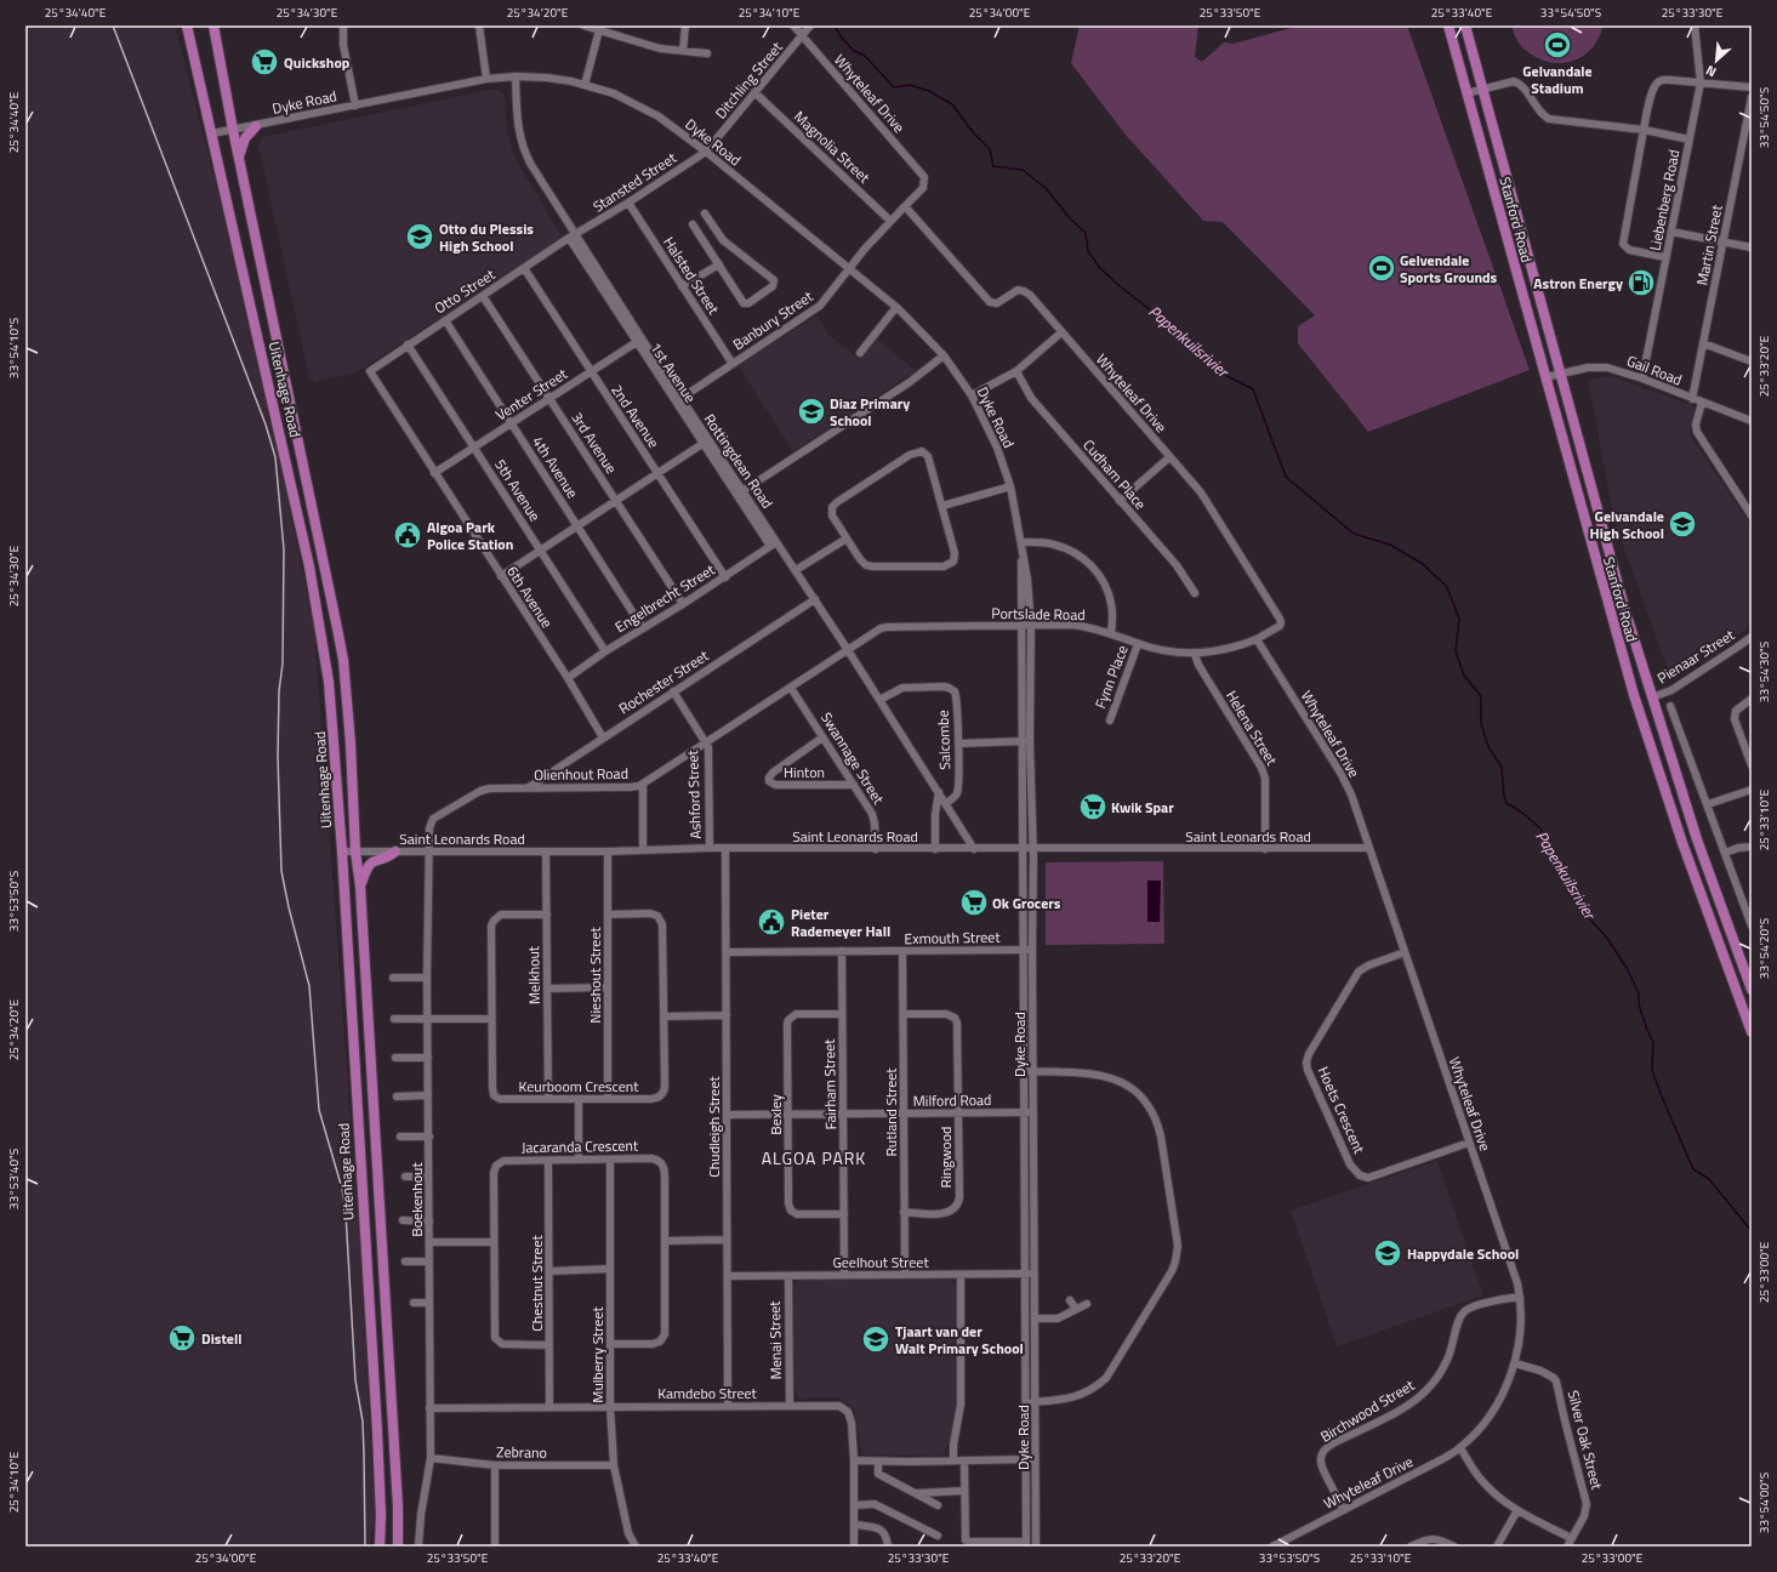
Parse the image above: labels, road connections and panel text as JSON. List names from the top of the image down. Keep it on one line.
{"streets":{"main road":["Stanford Road","Uitenhage Road"],"street":["Ditchling Street","Whyteleaf Drive","Dyke Road","Magnolia Street","Stansted Street","Liebenberg Road","Martin Street","Halsted Street","Otto Street","Banbury Street","Gail Road","1st Avenue","Venter Street","2nd Avenue","3rd Avenue","Rottingdean Road","4th Avenue","Cudham Place","5th Avenue","6th Avenue","Engelbrecht Street","Portslade Road","Pienaar Street","Fynn Place","Rochester Street","Helena Street","Salcombe","Swannage Street","Hinton","Olienhout Road","Ashford Street","Saint Leonards Road","Exmouth Street","Melkhout","Nieshout Street","Fairham Street","Keurboom Crescent","Milford Road","Hoets Crescent","Rutland Street","Bexley","Chudleigh Street","Jacaranda Crescent","Ringwood","Boekenhout","Geelhout Street","Chestnut Street","Menai Street","Mulberry Street","Kamdebo Street","Birchwood Street","Silver Oak Street","Zebrano"]},"crossings":[["Ditchling Street","Whyteleaf Drive"],["Ditchling Street","Dyke Road"],["Ditchling Street","Magnolia Street"],["Ditchling Street","Stansted Street"],["Whyteleaf Drive","Banbury Street"],["Whyteleaf Drive","Portslade Road"],["Whyteleaf Drive","Saint Leonards Road"],["Whyteleaf Drive","Hoets Crescent"],["Whyteleaf Drive","Birchwood Street"],["Whyteleaf Drive","Silver Oak Street"],["Dyke Road","Stansted Street"],["Dyke Road","Banbury Street"],["Dyke Road","Uitenhage Road"],["Dyke Road","Rottingdean Road"],["Dyke Road","Portslade Road"],["Dyke Road","Saint Leonards Road"],["Dyke Road","Exmouth Street"],["Dyke Road","Milford Road"],["Dyke Road","Geelhout Street"],["Magnolia Street","Banbury Street"],["Stansted Street","Halsted Street"],["Stansted Street","Otto Street"],["Stansted Street","Rottingdean Road"],["Liebenberg Road","Gail Road"],["Stanford Road","Gail Road"],["Stanford Road","Pienaar Street"],["Martin Street","Gail Road"],["Halsted Street","Banbury Street"],["Otto Street","2nd Avenue"],["Otto Street","3rd Avenue"],["Otto Street","Rottingdean Road"],["Otto Street","4th Avenue"],["Otto Street","5th Avenue"],["Otto Street","6th Avenue"],["Banbury Street","Rottingdean Road"],["1st Avenue","Venter Street"],["1st Avenue","Rottingdean Road"],["1st Avenue","Engelbrecht Street"],["Uitenhage Road","Saint Leonards Road"],["Venter Street","2nd Avenue"],["Venter Street","3rd Avenue"],["Venter Street","Rottingdean Road"],["Venter Street","4th Avenue"],["Venter Street","5th Avenue"],["Venter Street","6th Avenue"],["2nd Avenue","Engelbrecht Street"],["3rd Avenue","Engelbrecht Street"],["Rottingdean Road","Engelbrecht Street"],["Rottingdean Road","Portslade Road"],["Rottingdean Road","Rochester Street"],["Rottingdean Road","Salcombe"],["Rottingdean Road","Olienhout Road"],["Rottingdean Road","Saint Leonards Road"],["4th Avenue","Engelbrecht Street"],["5th Avenue","Engelbrecht Street"],["6th Avenue","Engelbrecht Street"],["6th Avenue","Rochester Street"],["Portslade Road","Fynn Place"],["Portslade Road","Helena Street"],["Portslade Road","Olienhout Road"],["Rochester Street","Olienhout Road"],["Rochester Street","Ashford Street"],["Helena Street","Saint Leonards Road"],["Swannage Street","Hinton"],["Swannage Street","Olienhout Road"],["Swannage Street","Saint Leonards Road"],["Olienhout Road","Ashford Street"],["Olienhout Road","Saint Leonards Road"],["Olienhout Road","Boekenhout"],["Ashford Street","Saint Leonards Road"],["Saint Leonards Road","Melkhout"],["Saint Leonards Road","Nieshout Street"],["Saint Leonards Road","Chudleigh Street"],["Saint Leonards Road","Boekenhout"],["Exmouth Street","Fairham Street"],["Exmouth Street","Rutland Street"],["Exmouth Street","Chudleigh Street"],["Melkhout","Keurboom Crescent"],["Nieshout Street","Keurboom Crescent"],["Fairham Street","Milford Road"],["Fairham Street","Bexley"],["Fairham Street","Geelhout Street"],["Milford Road","Rutland Street"],["Milford Road","Bexley"],["Milford Road","Chudleigh Street"],["Milford Road","Ringwood"],["Rutland Street","Ringwood"],["Rutland Street","Geelhout Street"],["Chudleigh Street","Geelhout Street"],["Chudleigh Street","Kamdebo Street"],["Jacaranda Crescent","Chestnut Street"],["Jacaranda Crescent","Mulberry Street"],["Boekenhout","Kamdebo Street"],["Boekenhout","Zebrano"],["Geelhout Street","Menai Street"],["Chestnut Street","Kamdebo Street"],["Menai Street","Kamdebo Street"],["Mulberry Street","Kamdebo Street"],["Mulberry Street","Zebrano"]],"districts":["ALGOA PARK"],"water":["Papenkuilsrivier"],"places":{"sports":["Gelvandale Stadium","Gelvendale Sports Grounds"],"supermarket":["Quickshop","Kwik Spar","Ok Grocers","Distell"],"school or university":["Otto du Plessis High School","Diaz Primary School","Gelvandale High School","Happydale School","Tjaart van der Walt Primary School"],"fuel station":["Astron Energy"],"public building":["Algoa Park Police Station","Pieter Rademeyer Hall"]},"north":"bottom left","coordinates":["25°34'40\"E","25°34'30\"E","25°34'20\"E","25°34'10\"E","25°34'00\"E","25°33'50\"E","25°33'40\"E","33°54'50\"S","25°33'30\"E","33°54'10\"S","25°33'20\"E","33°54'30\"S","25°33'10\"E","33°53'50\"S","33°54'20\"S","33°53'40\"S","25°33'00\"E","33°54'00\"S"]}
